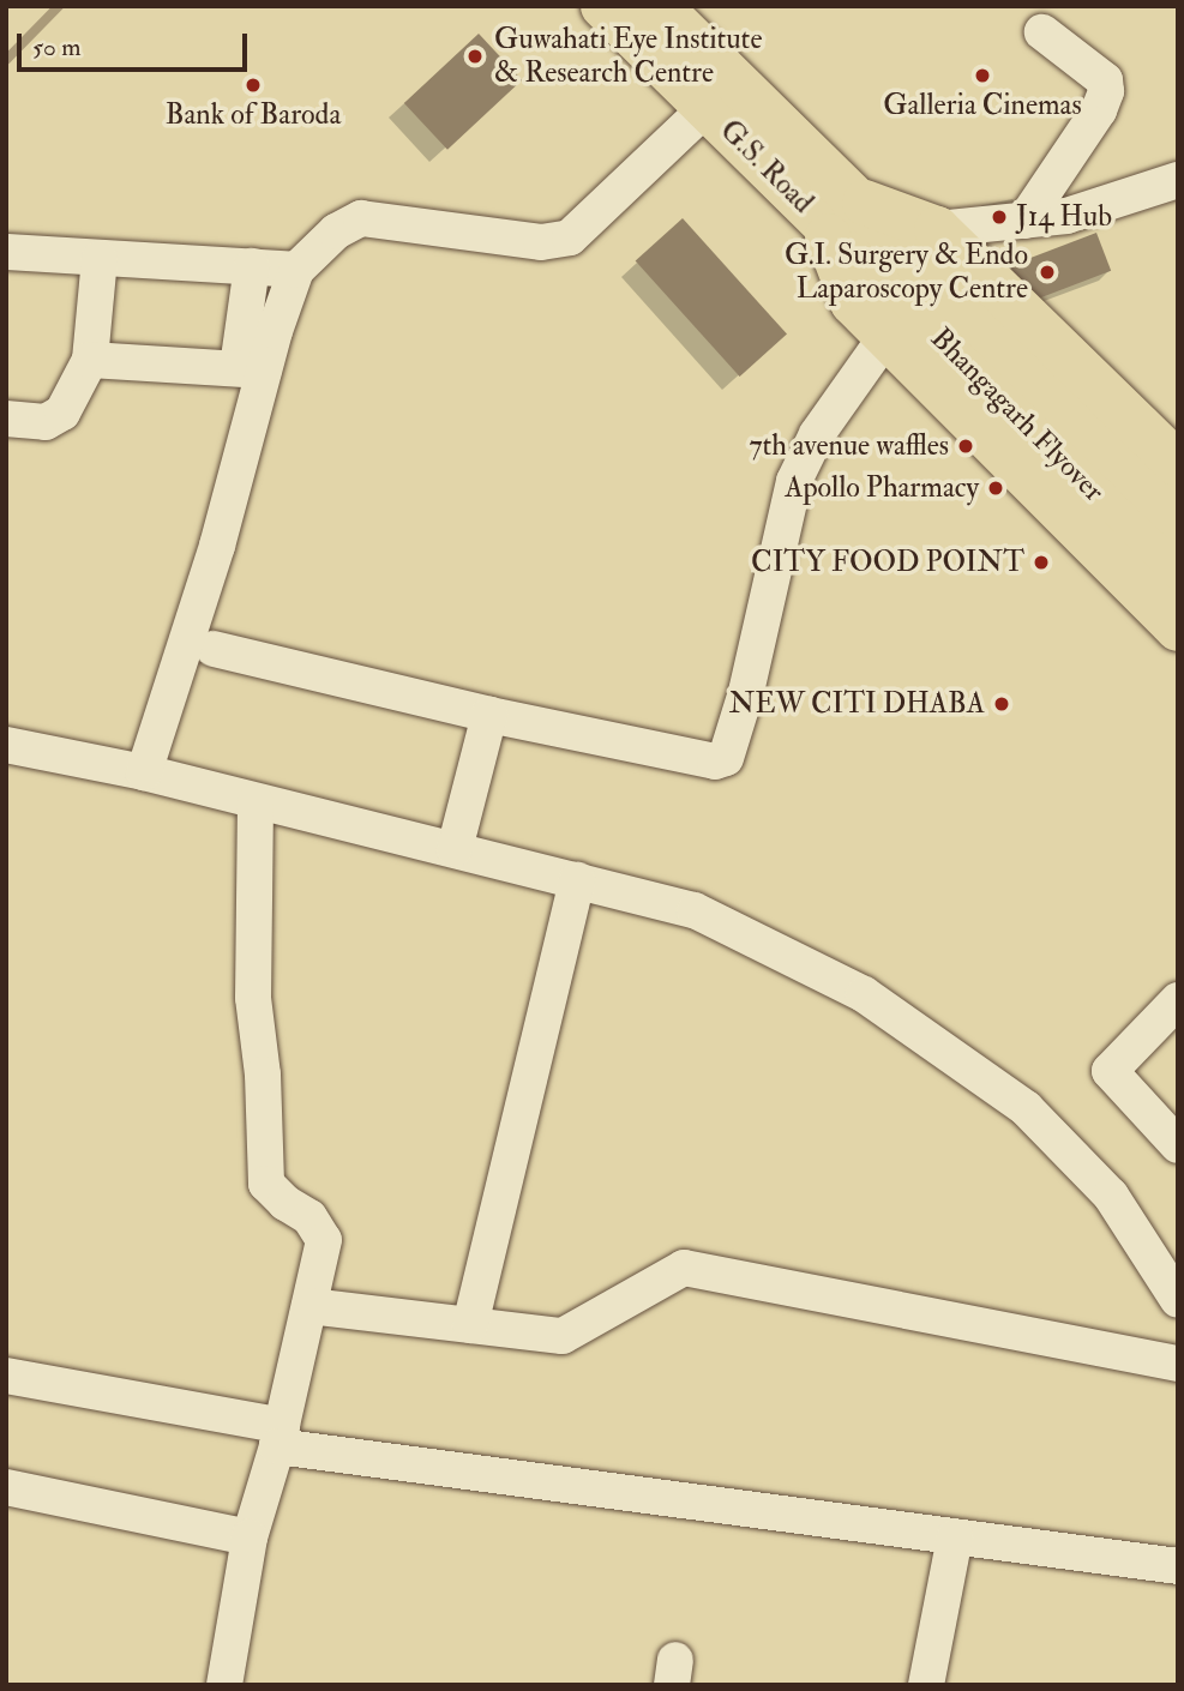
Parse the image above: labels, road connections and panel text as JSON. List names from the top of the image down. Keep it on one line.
{"streets":{"main road":["G.S. Road","Bhangagarh Flyover"]},"crossings":[["G.S. Road","Bhangagarh Flyover"]],"places":["Guwahati Eye Institute & Research Centre","Galleria Cinemas","Bank of Baroda","J14 Hub","G.I. Surgery & Endo Laparoscopy Centre","7th avenue waffles","Apollo Pharmacy","CITY FOOD POINT","NEW CITI DHABA"],"scale_bar":"50 m"}
